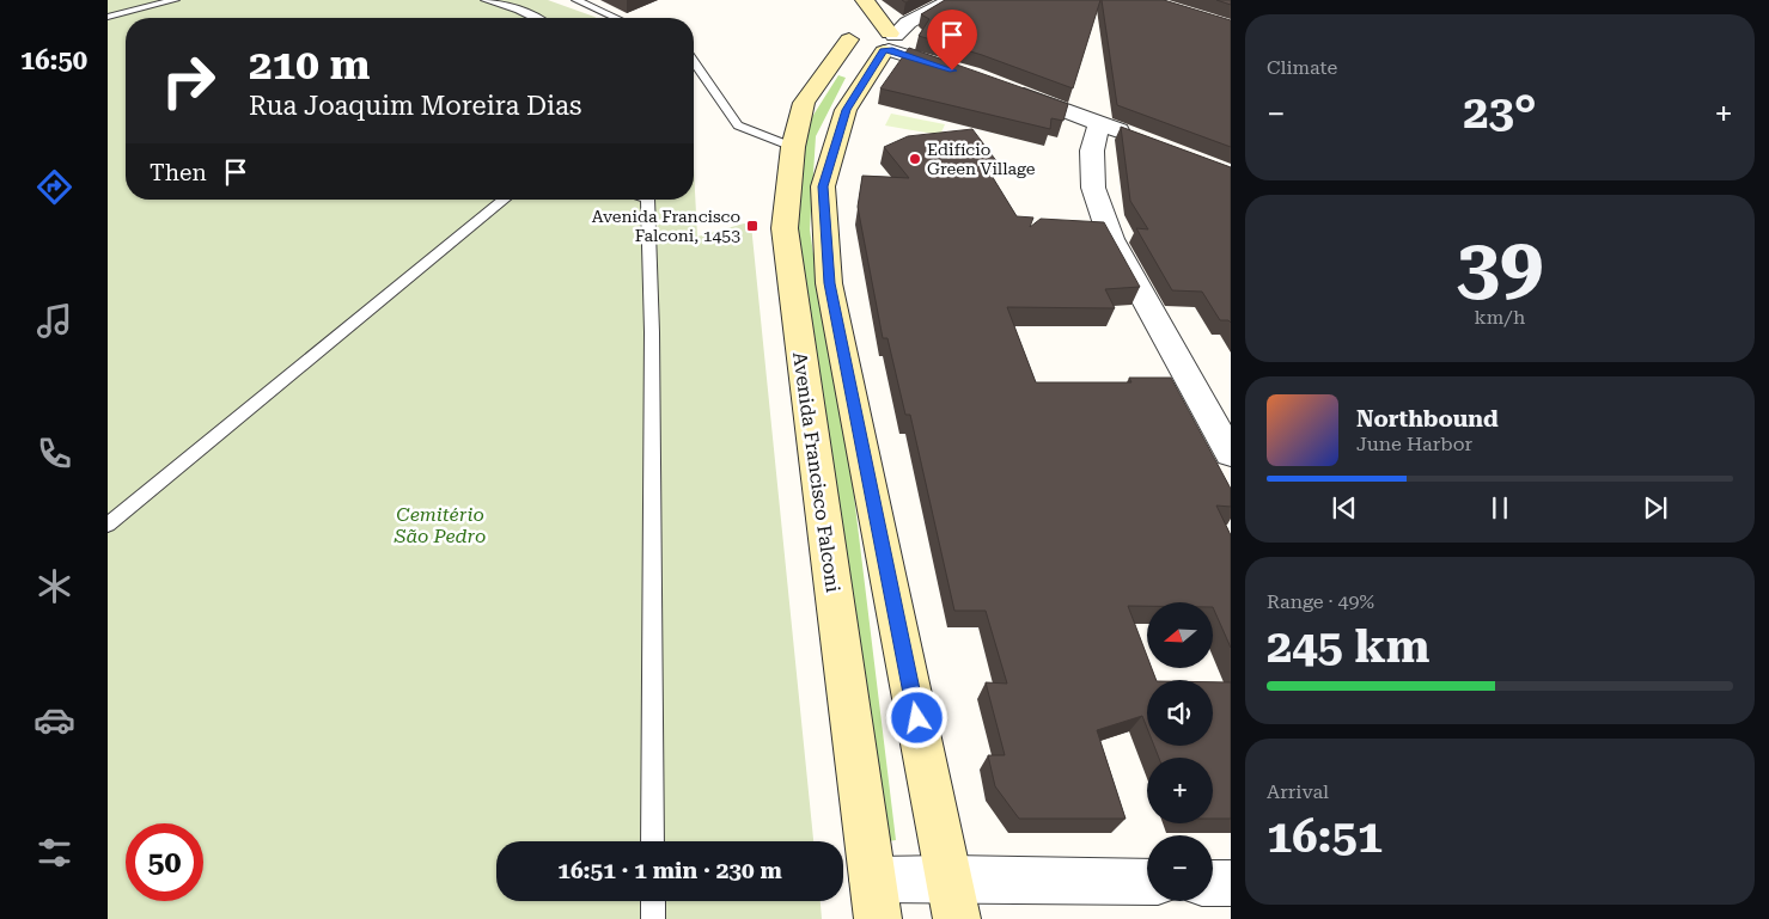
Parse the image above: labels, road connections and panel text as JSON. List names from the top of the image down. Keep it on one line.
{"streets":{"main road":["Avenida Francisco Falconi"]},"parks":["Cemitério São Pedro"],"places":{"other":["Edifício Green Village"],"transit":["Avenida Francisco Falconi, 1453"]},"north":"left","page":{"tabs":"16:50","tile":["Climate",["39","km/h"],["Range · 49%","245 km"],["Arrival","16:51"]],"turn":["210 m","Rua Joaquim Moreira Dias"],"heat":["−","23°","+"],"then":"Then","song":["Northbound","June Harbor"],"map_buttons":["+","−"],"limit":"50","trip":"16:51 · 1 min · 230 m"}}
